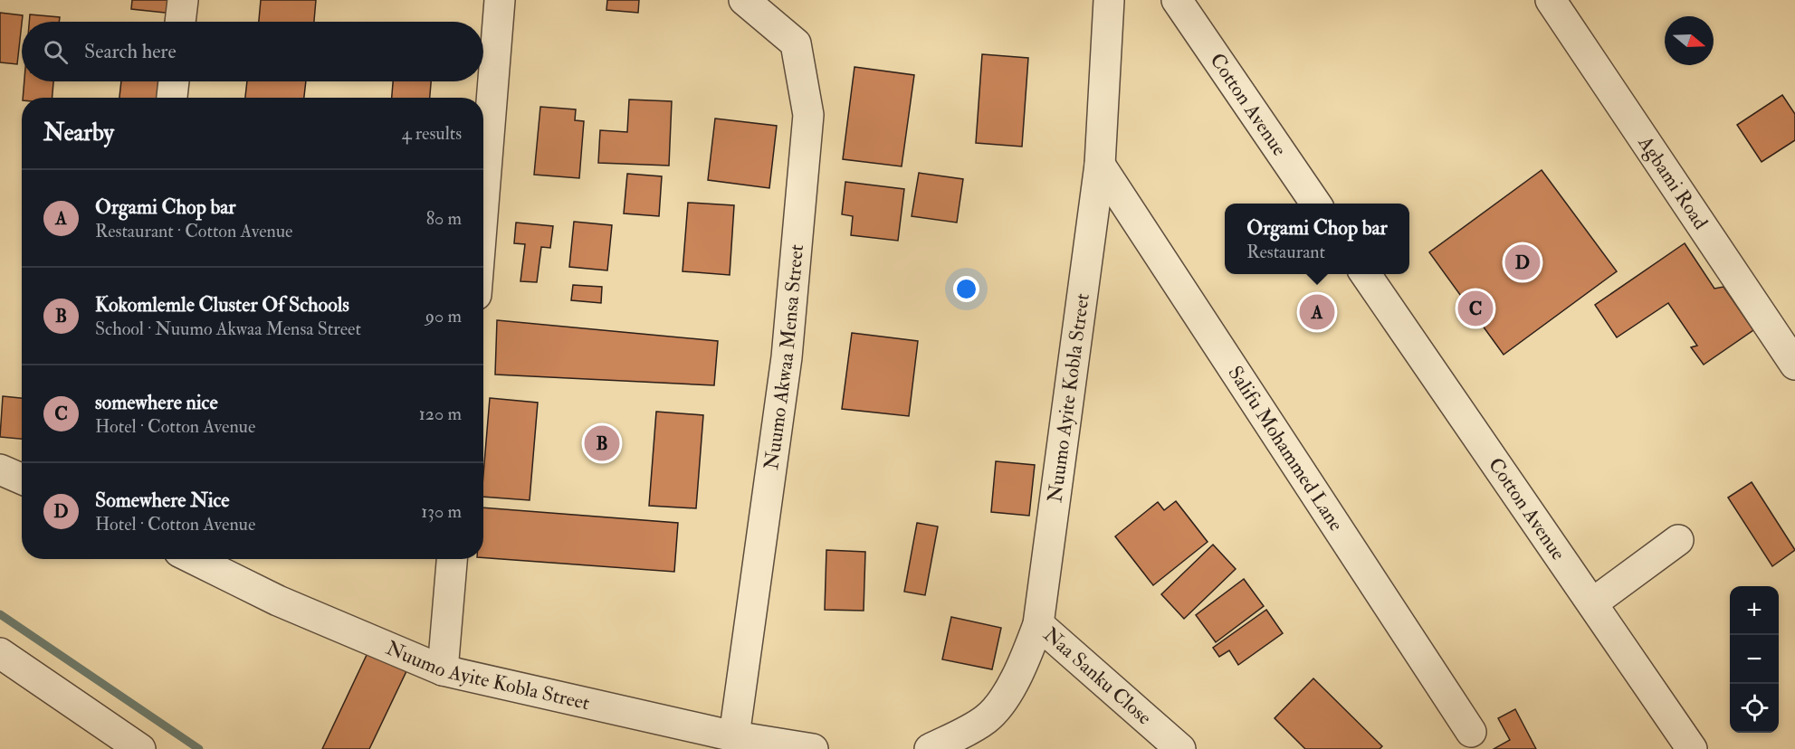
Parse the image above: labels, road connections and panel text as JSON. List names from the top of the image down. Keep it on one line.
{"streets":{"street":["Cotton Avenue","Agbami Road","Nuumo Akwaa Mensa Street","Nuumo Ayite Kobla Street","Salifu Mohammed Lane","Naa Sanku Close"]},"crossings":[["Nuumo Akwaa Mensa Street","Nuumo Ayite Kobla Street"],["Nuumo Ayite Kobla Street","Salifu Mohammed Lane"],["Nuumo Ayite Kobla Street","Naa Sanku Close"]],"north":"right","page":{"search":"Search here","heading":["Nearby","4 results"],"list":[{"mark":"A","name":"Orgami Chop bar","note":"Restaurant · Cotton Avenue","value":"80 m"},{"mark":"B","name":"Kokomlemle Cluster Of Schools","note":"School · Nuumo Akwaa Mensa Street","value":"90 m"},{"mark":"C","name":"somewhere nice","note":"Hotel · Cotton Avenue","value":"120 m"},{"mark":"D","name":"Somewhere Nice","note":"Hotel · Cotton Avenue","value":"130 m"}],"popup":["Orgami Chop bar","Restaurant"],"pins":["D","C","A","B"],"map_buttons":["+","−"]}}
